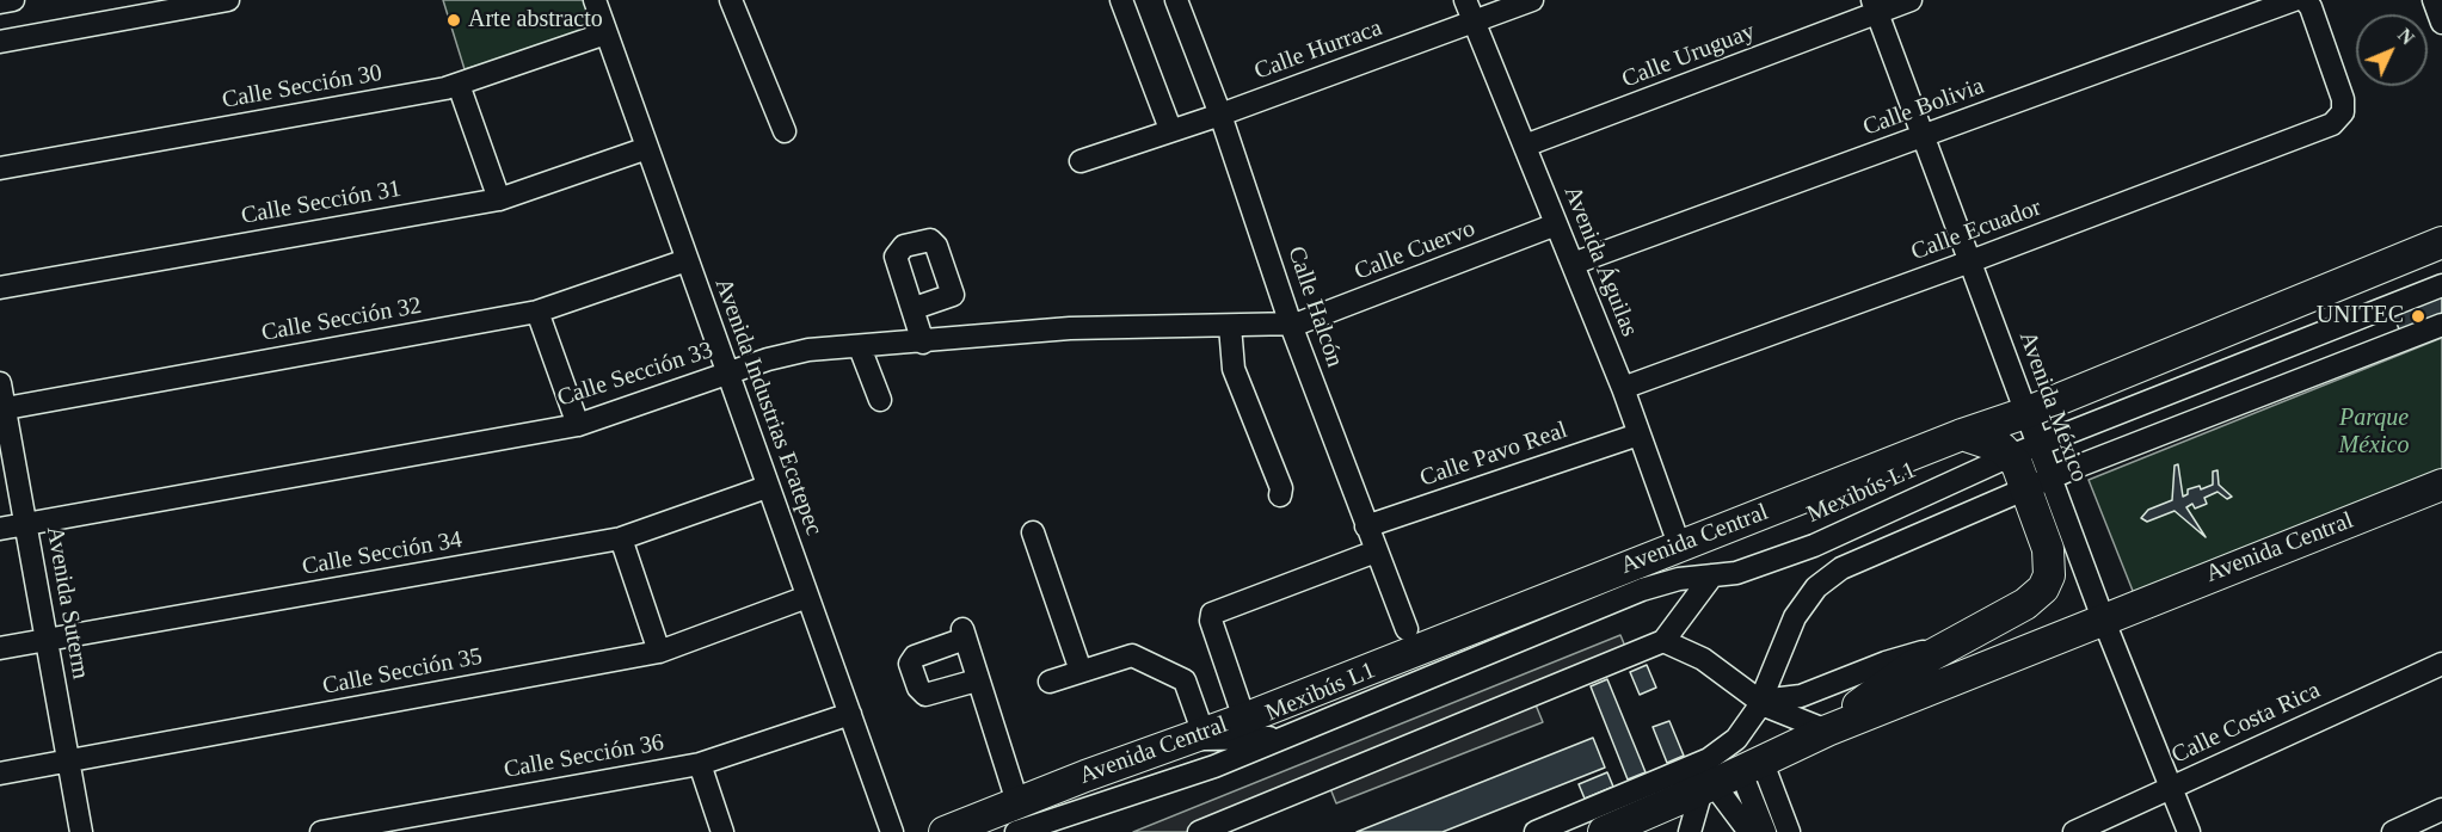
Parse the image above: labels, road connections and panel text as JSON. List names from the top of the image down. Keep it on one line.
{"streets":{"highway":["Avenida Central"],"street":["Calle Hurraca","Calle Uruguay","Calle Sección 30","Calle Bolivia","Calle Sección 31","Calle Ecuador","Calle Cuervo","Avenida Águilas","Calle Halcón","Calle Sección 32","Calle Sección 33","Avenida Industrias Ecatepec","Avenida México","Calle Pavo Real","Mexibús L1","Calle Sección 34","Avenida Suterm","Calle Sección 35","Calle Costa Rica","Calle Sección 36"]},"crossings":[["Calle Hurraca","Avenida Águilas"],["Calle Hurraca","Calle Halcón"],["Calle Uruguay","Avenida Águilas"],["Calle Uruguay","Avenida México"],["Calle Sección 30","Avenida Industrias Ecatepec"],["Calle Bolivia","Avenida Águilas"],["Calle Bolivia","Avenida México"],["Calle Sección 31","Avenida Industrias Ecatepec"],["Calle Ecuador","Avenida Águilas"],["Calle Ecuador","Avenida México"],["Calle Cuervo","Avenida Águilas"],["Calle Cuervo","Calle Halcón"],["Calle Cuervo","Calle Sección 33"],["Avenida Águilas","Calle Pavo Real"],["Avenida Águilas","Avenida Central"],["Calle Halcón","Calle Sección 33"],["Calle Halcón","Calle Pavo Real"],["Calle Sección 32","Avenida Industrias Ecatepec"],["Calle Sección 32","Avenida Suterm"],["Calle Sección 33","Avenida Industrias Ecatepec"],["Calle Sección 33","Avenida Suterm"],["Avenida Industrias Ecatepec","Calle Sección 34"],["Avenida Industrias Ecatepec","Calle Sección 35"],["Avenida Industrias Ecatepec","Calle Sección 36"],["Avenida México","Mexibús L1"],["Avenida México","Avenida Central"],["Avenida México","Calle Costa Rica"],["Mexibús L1","Avenida Central"],["Calle Sección 34","Avenida Suterm"],["Avenida Suterm","Calle Sección 35"]],"parks":["Parque México"],"places":["Arte abstracto","UNITEC"],"north":"top right"}
